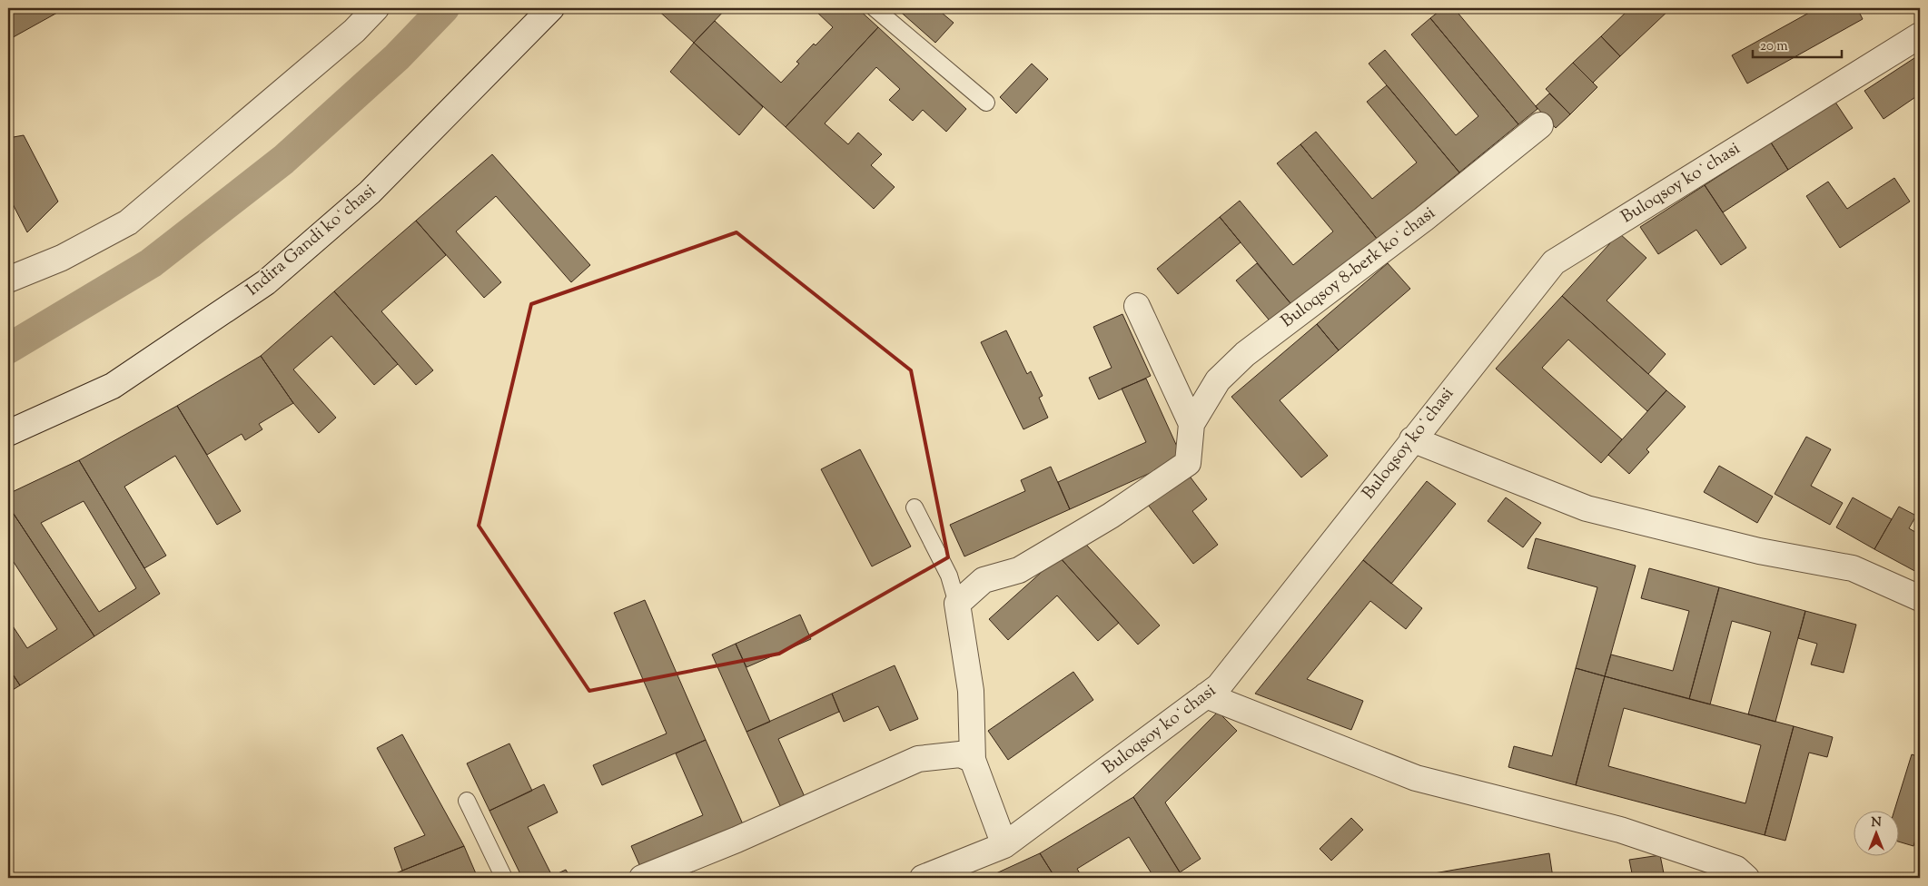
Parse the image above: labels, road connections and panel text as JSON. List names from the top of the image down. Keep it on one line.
{"streets":{"street":["Buloqsoy koʻchasi","Indira Gandi koʻchasi","Buloqsoy 8-berk koʻchasi"]},"scale_bar":"20 m","north":"top"}
